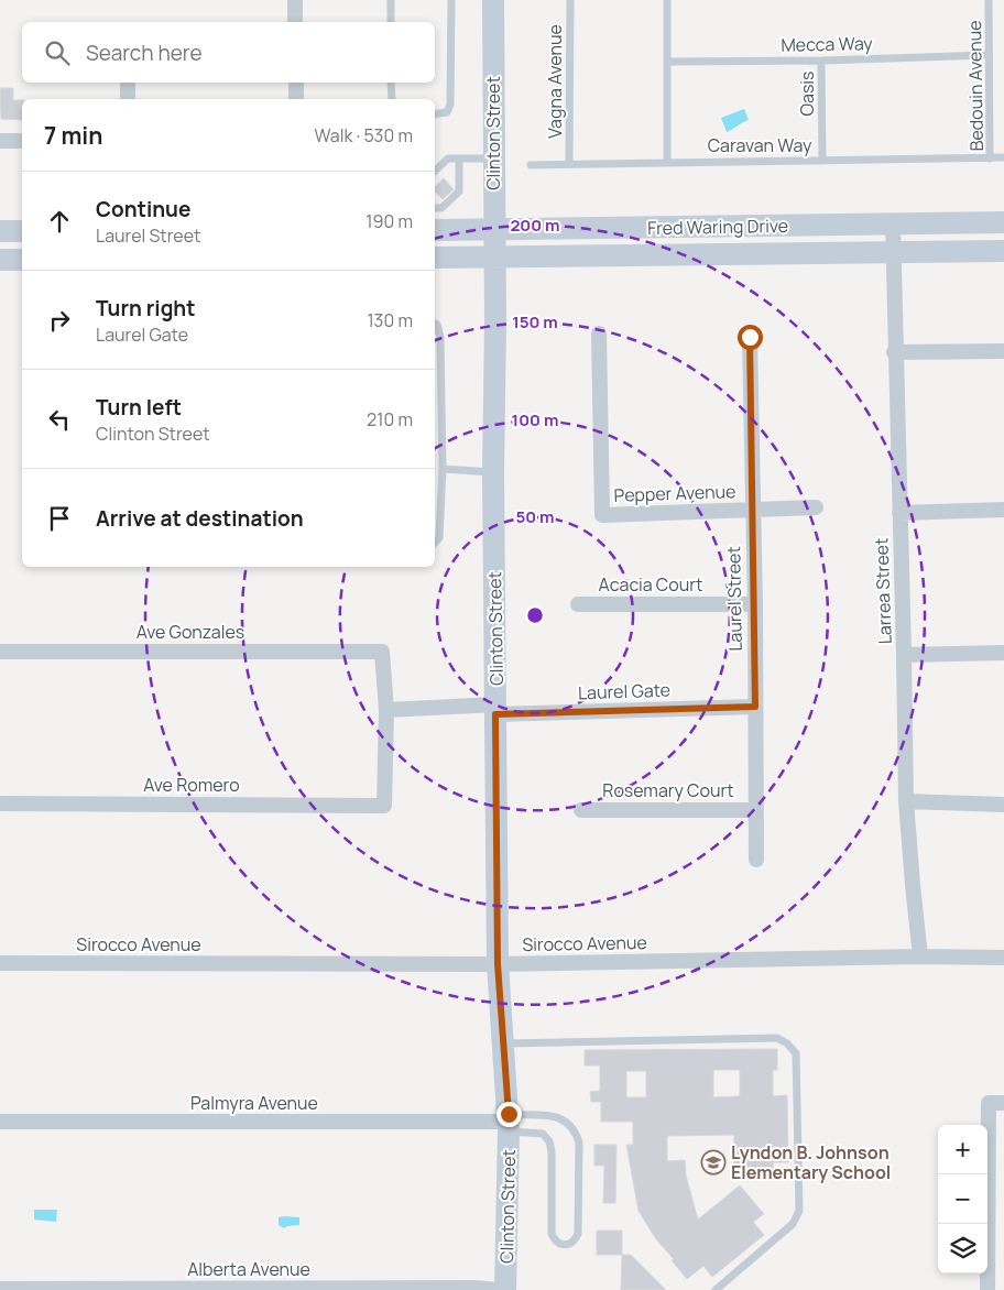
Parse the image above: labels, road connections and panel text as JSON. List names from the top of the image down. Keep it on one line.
{"streets":{"street":["Clinton Street","Fred Waring Drive","Pepper Avenue","Acacia Court","Larrea Street","Laurel Street","Ave Gonzales","Laurel Gate","Ave Romero","Rosemary Court","Sirocco Avenue","Palmyra Avenue","Alberta Avenue"],"lane":["Mecca Way","Vagna Avenue","Bedouin Avenue","Oasis","Caravan Way"]},"crossings":[["Mecca Way","Bedouin Avenue"],["Mecca Way","Oasis"],["Vagna Avenue","Caravan Way"],["Bedouin Avenue","Caravan Way"],["Oasis","Caravan Way"],["Clinton Street","Fred Waring Drive"],["Clinton Street","Laurel Gate"],["Clinton Street","Sirocco Avenue"],["Clinton Street","Palmyra Avenue"],["Fred Waring Drive","Larrea Street"],["Pepper Avenue","Laurel Street"],["Acacia Court","Laurel Street"],["Larrea Street","Sirocco Avenue"],["Laurel Street","Laurel Gate"],["Laurel Street","Rosemary Court"],["Ave Gonzales","Laurel Gate"],["Ave Gonzales","Ave Romero"],["Laurel Gate","Ave Romero"]],"places":{"school or university":["Lyndon B. Johnson Elementary School"]},"page":{"search":"Search here","heading":["7 min","Walk · 530 m"],"list":[["Continue","Laurel Street","190 m"],["Turn right","Laurel Gate","130 m"],["Turn left","Clinton Street","210 m"],"Arrive at destination"],"map_buttons":["+","−"]},"rings":["200 m","150 m","100 m","50 m"]}
